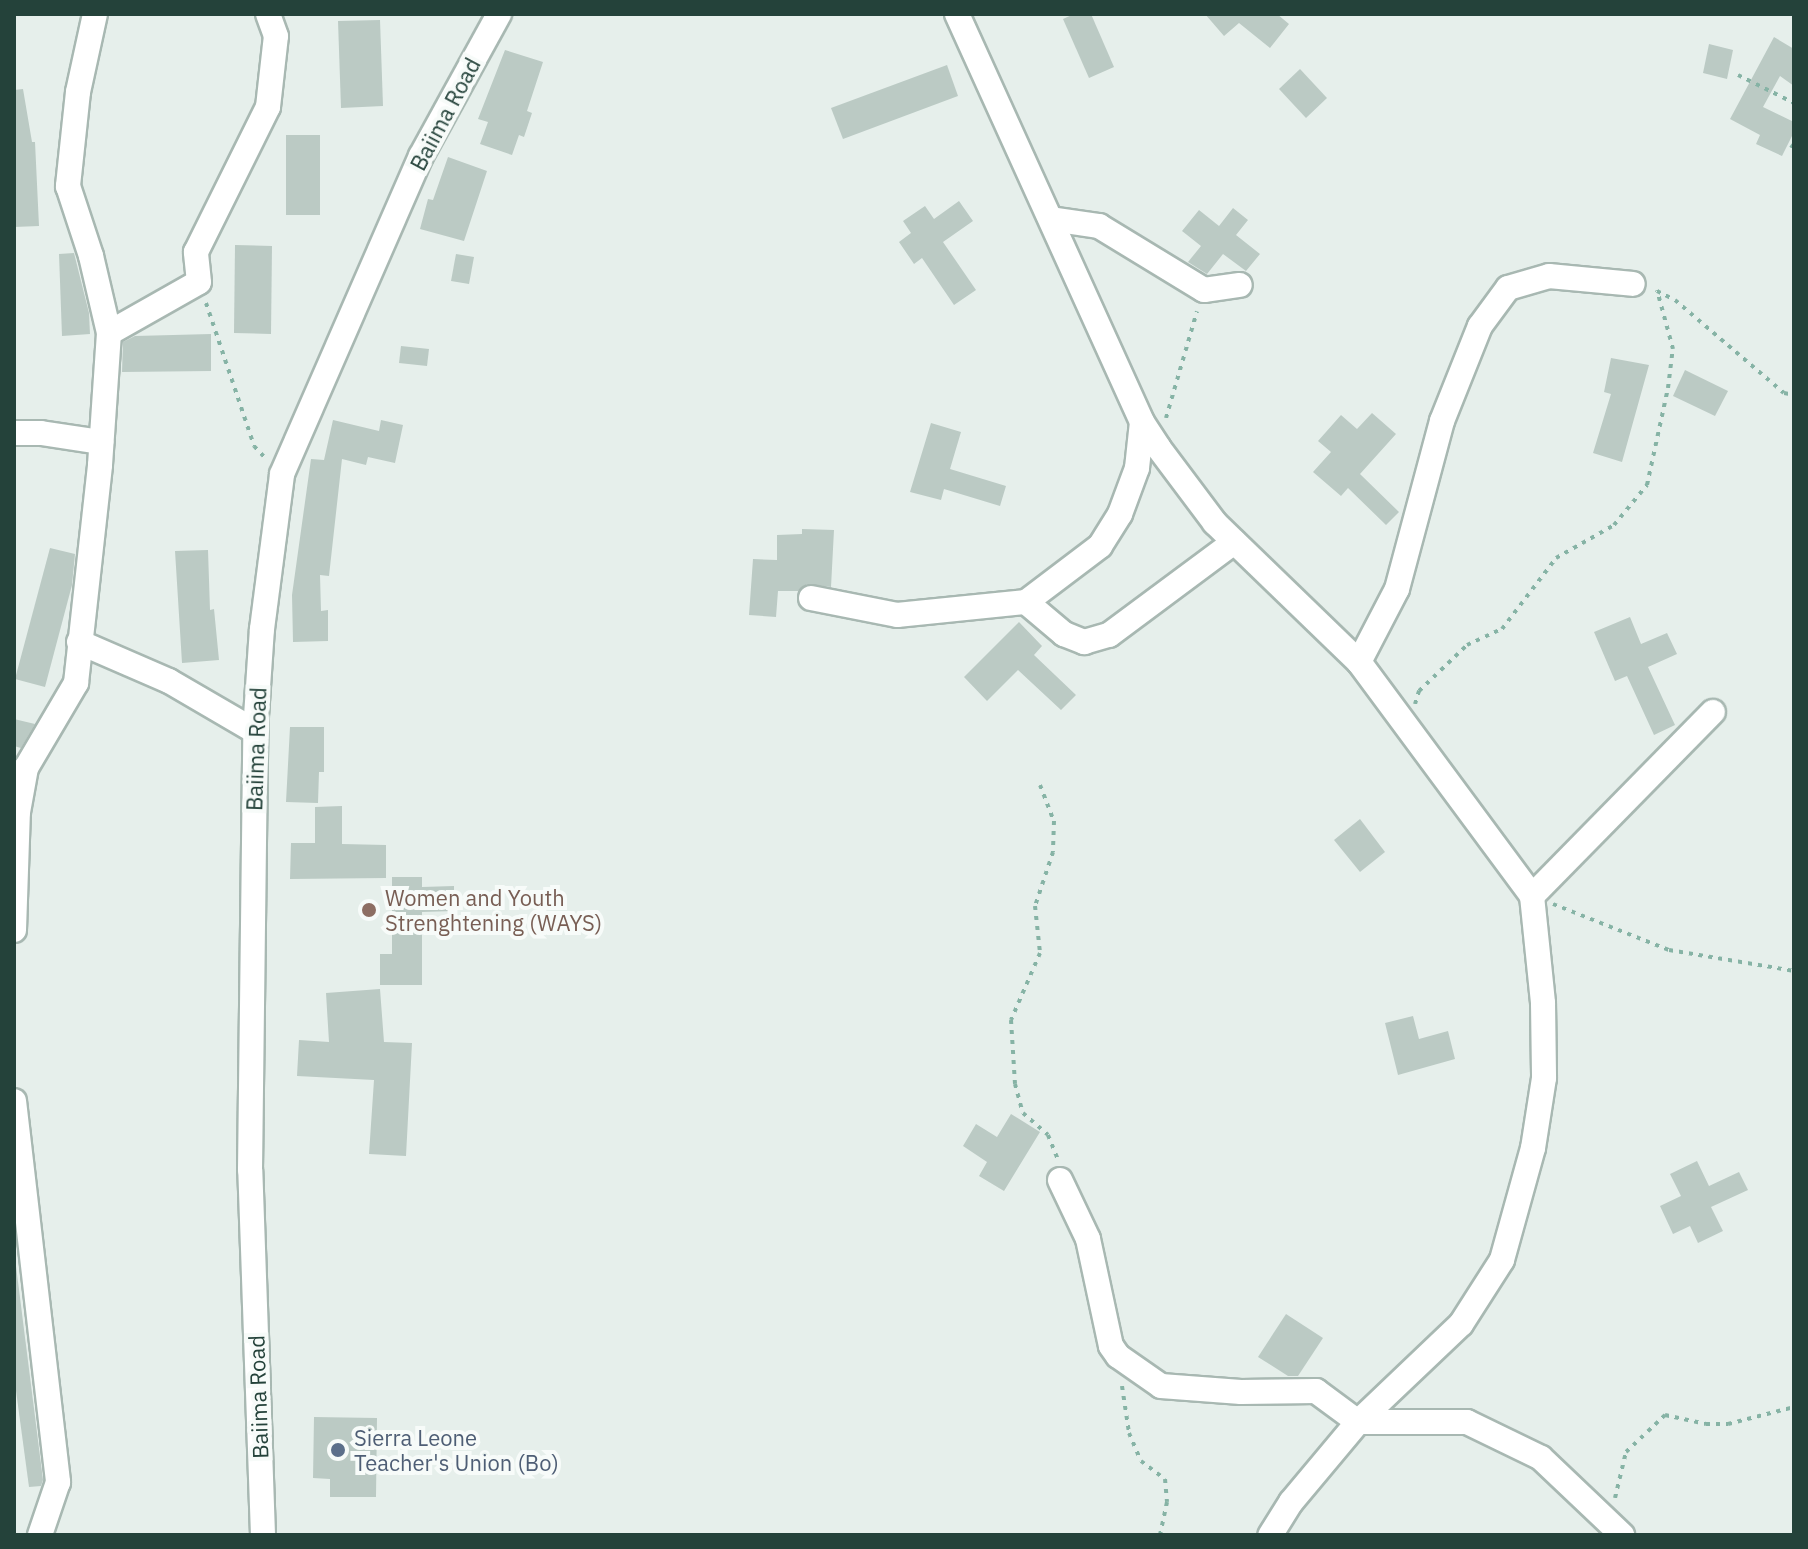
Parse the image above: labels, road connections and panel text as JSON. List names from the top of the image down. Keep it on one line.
{"streets":{"street":["Baiima Road"]},"places":["Women and Youth Strenghtening (WAYS)","Sierra Leone Teacher's Union (Bo)"]}
